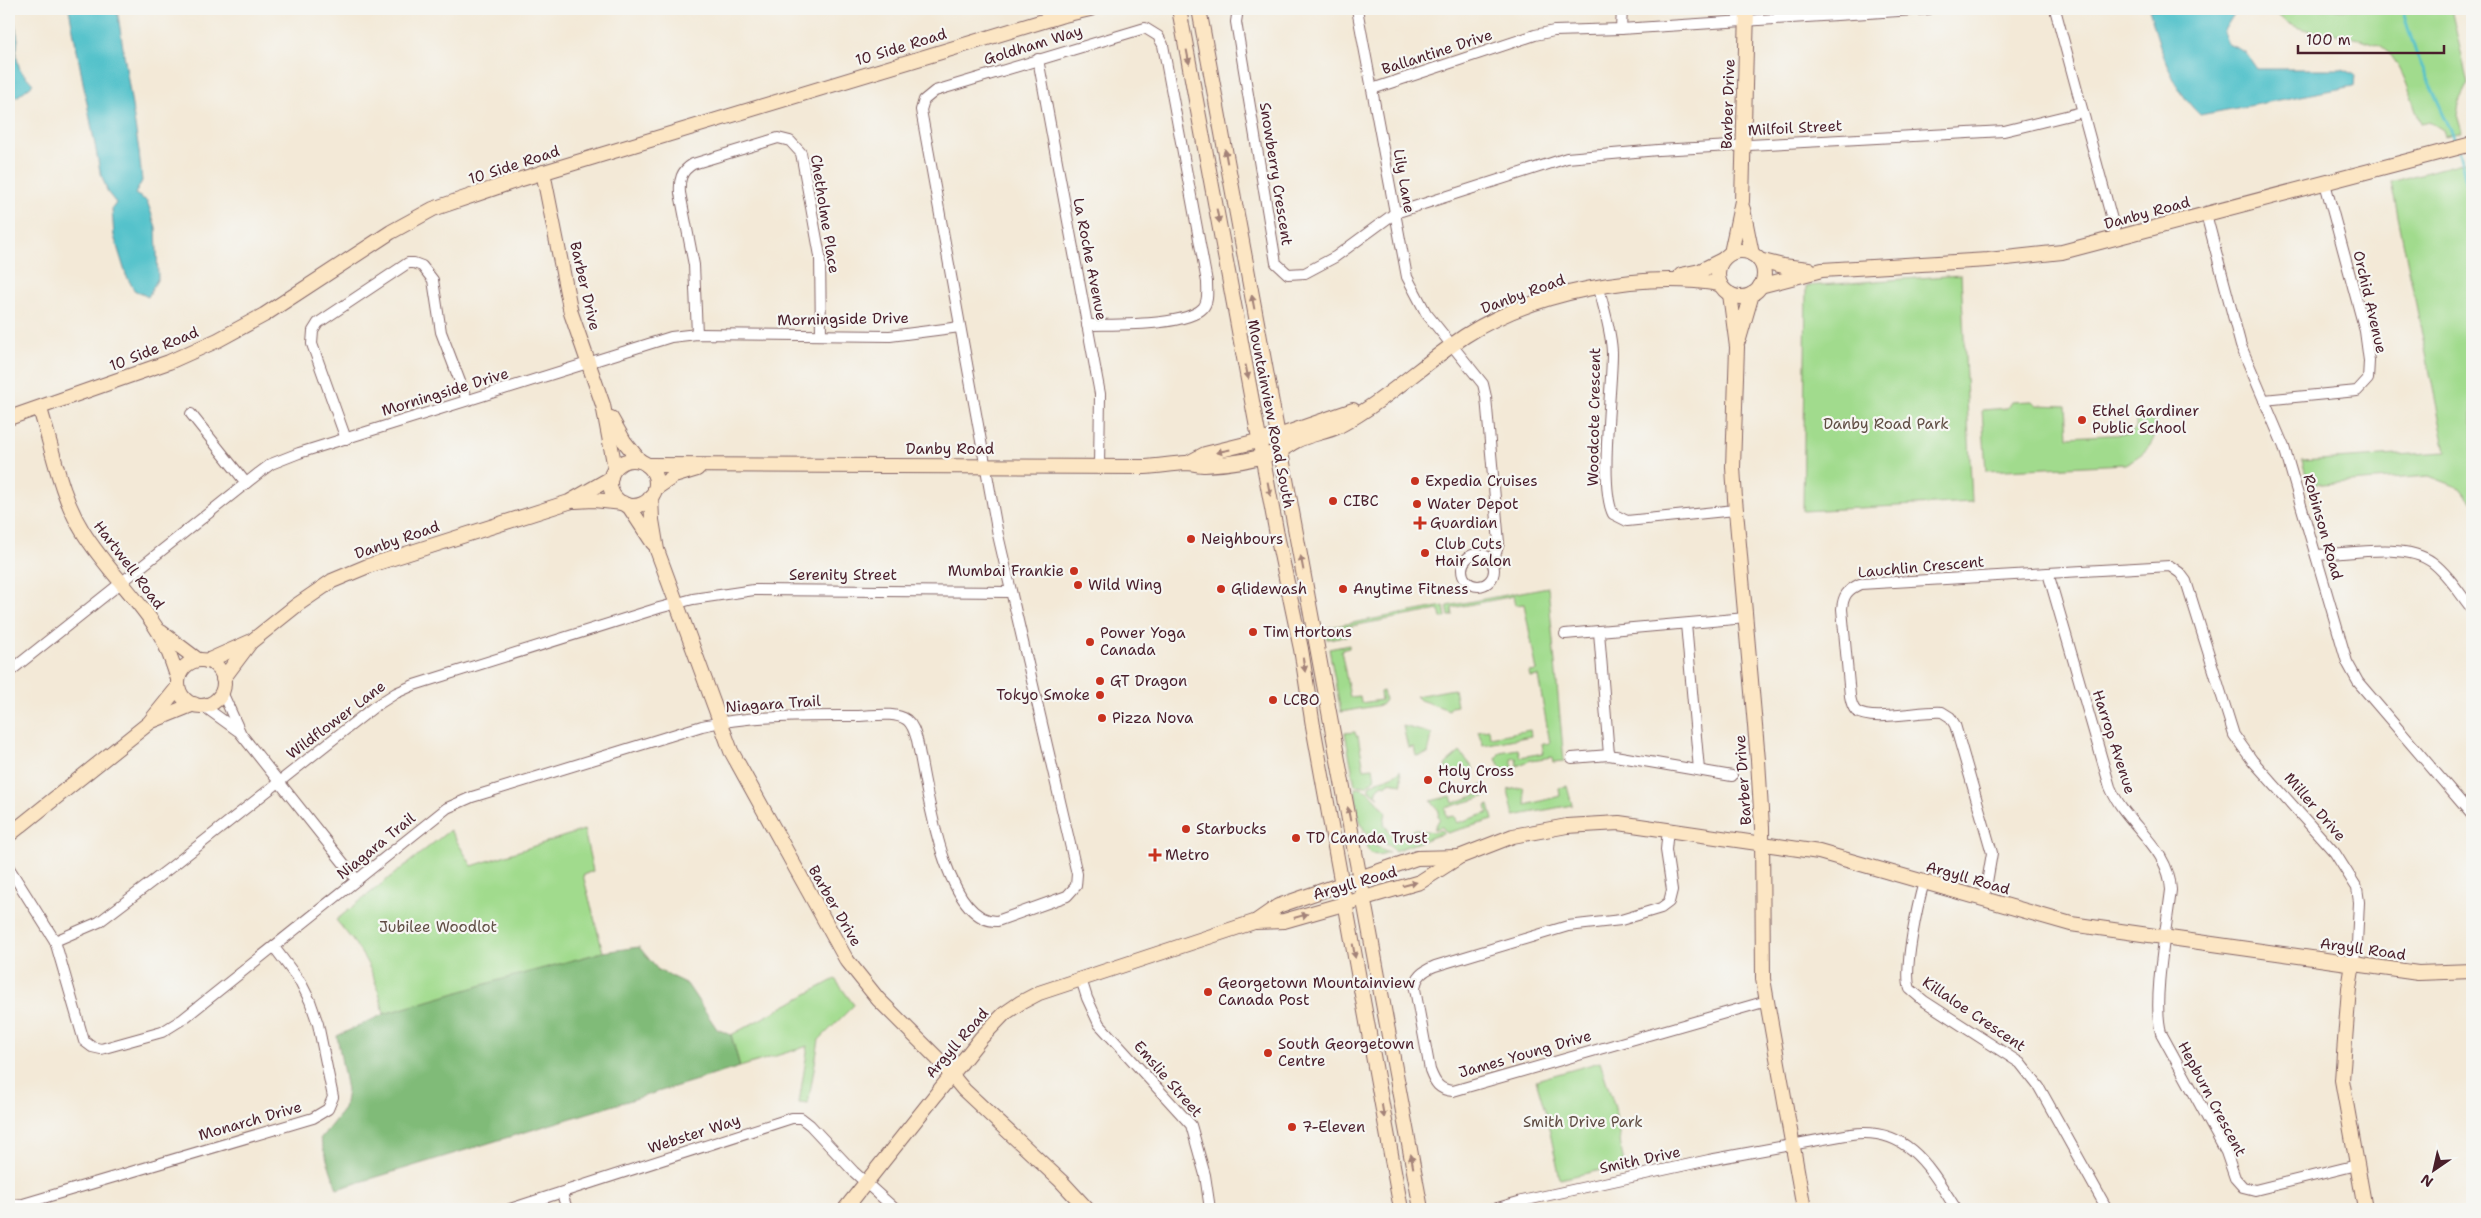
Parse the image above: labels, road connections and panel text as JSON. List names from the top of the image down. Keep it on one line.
{"streets":{"street":["Goldham Way","10 Side Road","Ballantine Drive","Barber Drive","Milfoil Street","Snowberry Crescent","Lily Lane","Danby Road","Chetholme Place","La Roche Avenue","Orchid Avenue","Morningside Drive","Mountainview Road South","Woodcote Crescent","Robinson Road","Hartwell Road","Lauchlin Crescent","Serenity Street","Niagara Trail","Wildflower Lane","Harrop Avenue","Miller Drive","Argyll Road","Killaloe Crescent","James Young Drive","Emslie Street","Hepburn Crescent","Monarch Drive","Webster Way","Smith Drive"]},"crossings":[["Goldham Way","Danby Road"],["Goldham Way","La Roche Avenue"],["Goldham Way","Morningside Drive"],["Goldham Way","Niagara Trail"],["10 Side Road","Barber Drive"],["10 Side Road","Hartwell Road"],["Ballantine Drive","Barber Drive"],["Ballantine Drive","Lily Lane"],["Barber Drive","Milfoil Street"],["Barber Drive","Danby Road"],["Barber Drive","Morningside Drive"],["Barber Drive","Woodcote Crescent"],["Barber Drive","Serenity Street"],["Barber Drive","Niagara Trail"],["Barber Drive","Wildflower Lane"],["Barber Drive","Argyll Road"],["Barber Drive","James Young Drive"],["Barber Drive","Smith Drive"],["Milfoil Street","Snowberry Crescent"],["Milfoil Street","Lily Lane"],["Snowberry Crescent","Lily Lane"],["Lily Lane","Danby Road"],["Danby Road","La Roche Avenue"],["Danby Road","Orchid Avenue"],["Danby Road","Mountainview Road South"],["Danby Road","Woodcote Crescent"],["Danby Road","Robinson Road"],["Danby Road","Hartwell Road"],["Danby Road","Niagara Trail"],["Chetholme Place","Morningside Drive"],["Orchid Avenue","Robinson Road"],["Morningside Drive","Hartwell Road"],["Mountainview Road South","Argyll Road"],["Lauchlin Crescent","Harrop Avenue"],["Lauchlin Crescent","Miller Drive"],["Lauchlin Crescent","Argyll Road"],["Serenity Street","Niagara Trail"],["Serenity Street","Wildflower Lane"],["Niagara Trail","Wildflower Lane"],["Niagara Trail","Monarch Drive"],["Harrop Avenue","Miller Drive"],["Harrop Avenue","Argyll Road"],["Harrop Avenue","Hepburn Crescent"],["Miller Drive","Argyll Road"],["Miller Drive","Hepburn Crescent"],["Argyll Road","Killaloe Crescent"],["Argyll Road","James Young Drive"],["Argyll Road","Emslie Street"],["Argyll Road","Hepburn Crescent"],["Argyll Road","Webster Way"]],"parks":["Danby Road Park","Jubilee Woodlot","Smith Drive Park"],"places":{"other":["Ethel Gardiner Public School","Expedia Cruises","CIBC","Water Depot","Neighbours","Club Cuts Hair Salon","Mumbai Frankie","Wild Wing","Glidewash","Anytime Fitness","Tim Hortons","Power Yoga Canada","GT Dragon","Tokyo Smoke","LCBO","Pizza Nova","Holy Cross Church","Starbucks","TD Canada Trust","Georgetown Mountainview Canada Post","South Georgetown Centre","7-Eleven"],"health":["Guardian","Metro"]},"scale_bar":"100 m","north":"bottom left"}
